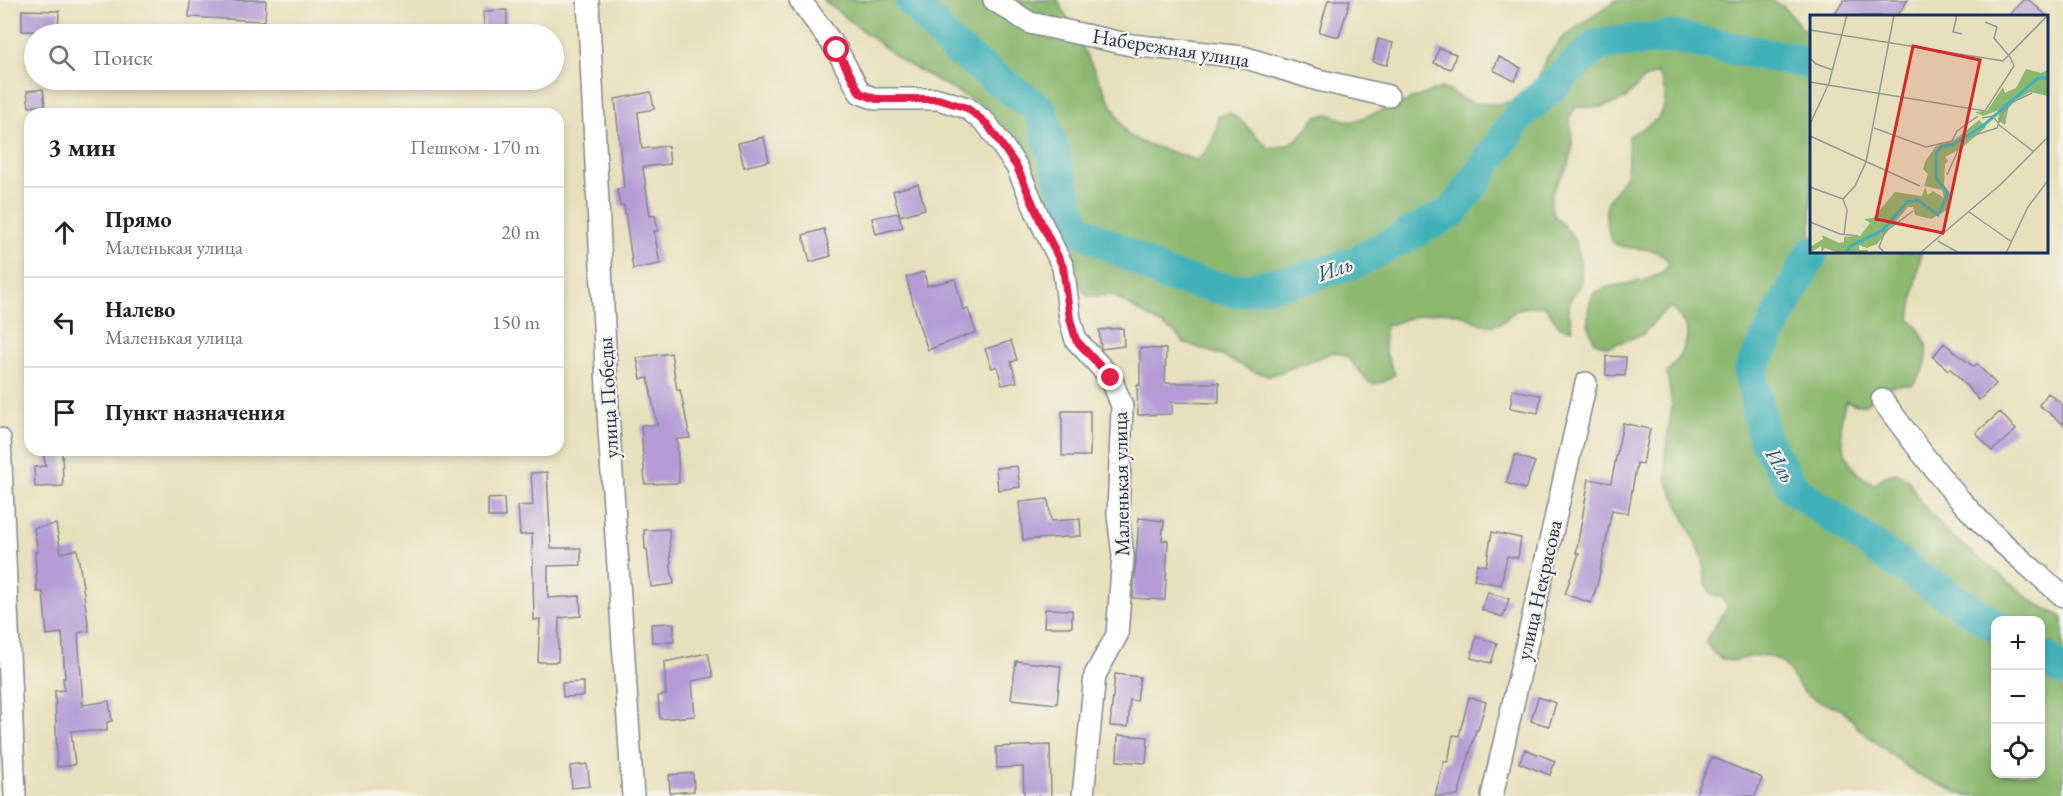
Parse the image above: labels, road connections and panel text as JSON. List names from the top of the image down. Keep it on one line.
{"streets":{"street":["Набережная улица","улица Победы","Маленькая улица","улица Некрасова"]},"water":["Иль"],"page":{"search":"Поиск","heading":["3 мин","Пешком · 170 m"],"list":[["Прямо","Маленькая улица","20 m"],["Налево","Маленькая улица","150 m"],"Пункт назначения"],"map_buttons":["+","−"]}}
